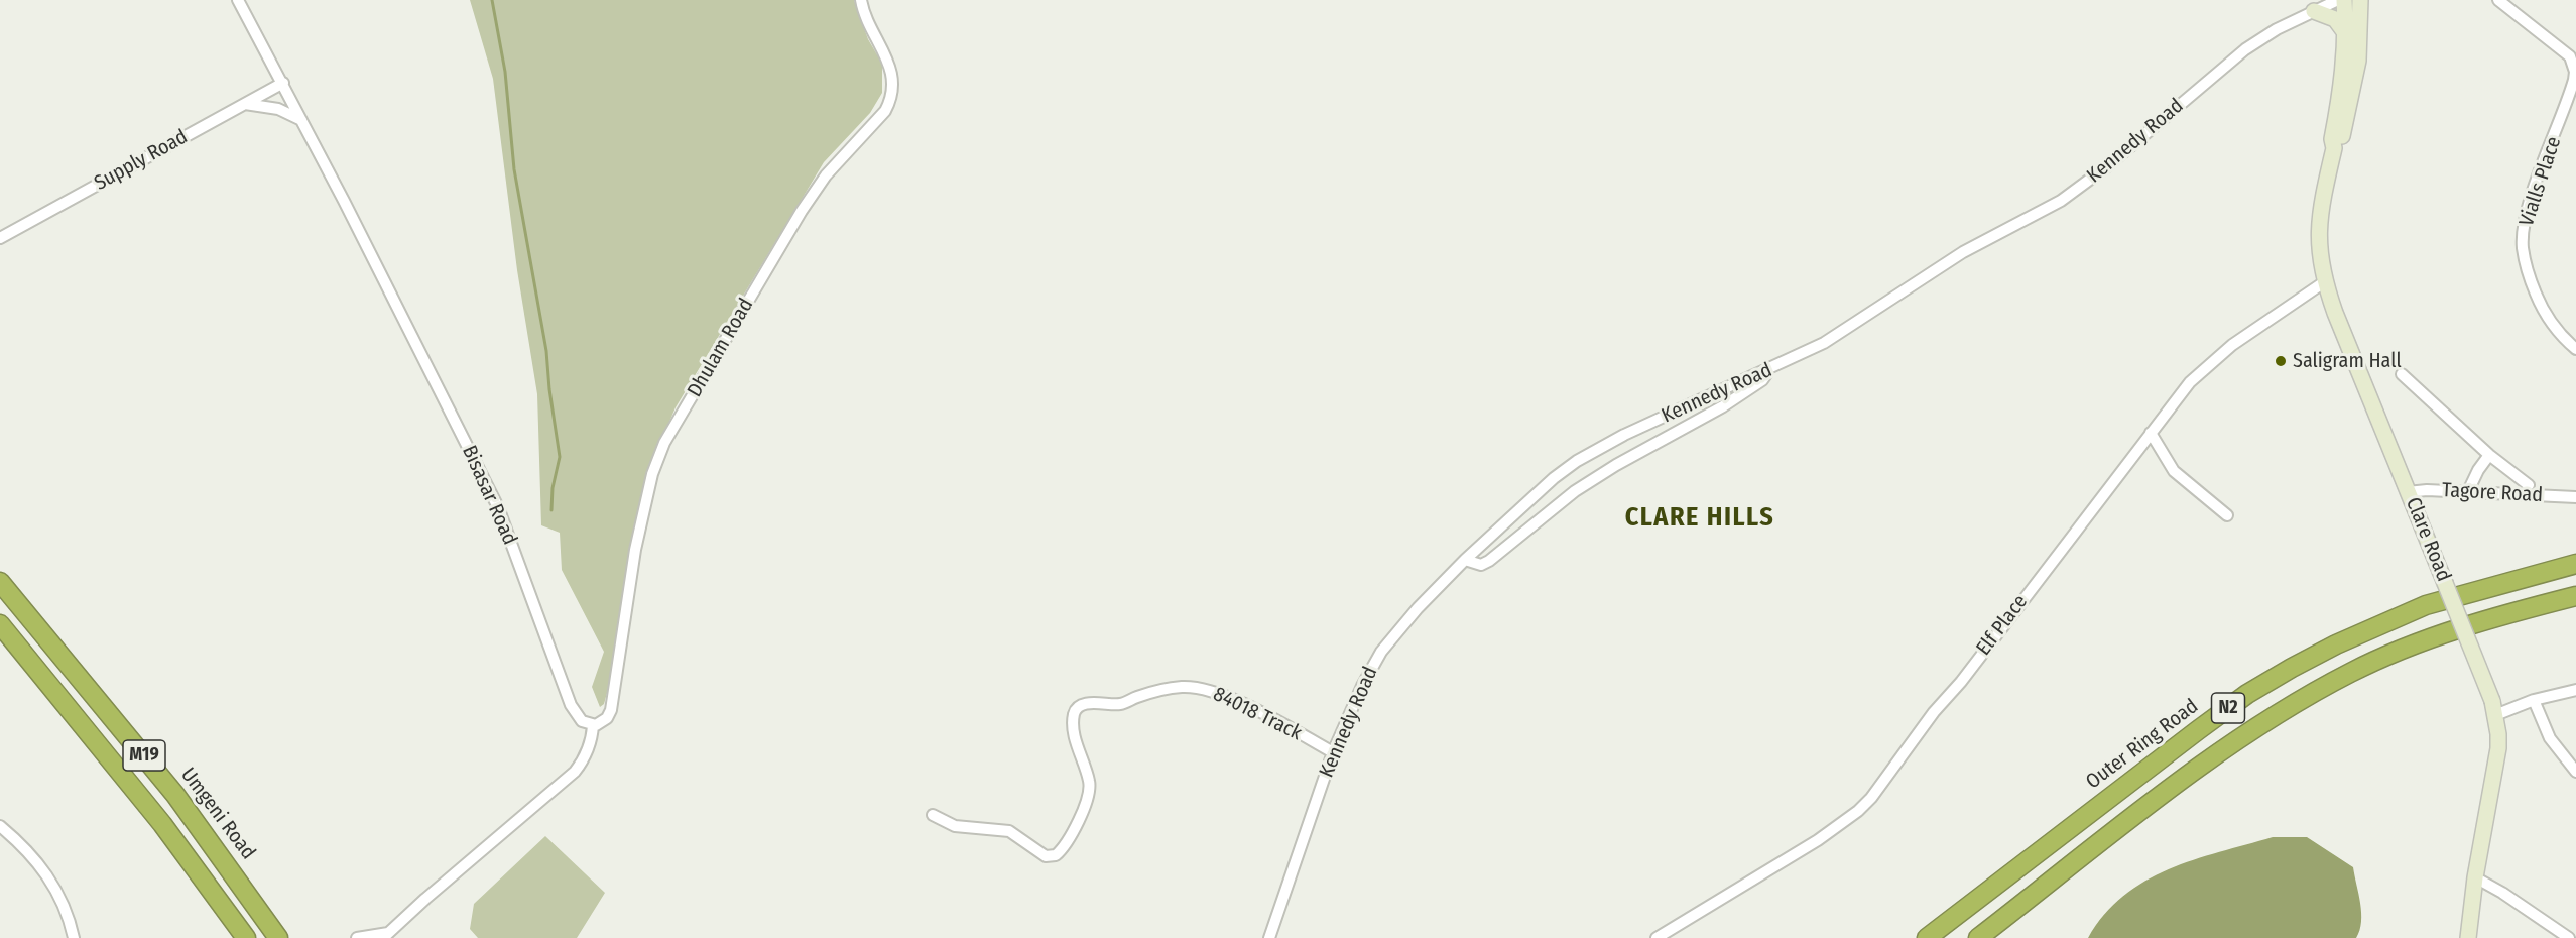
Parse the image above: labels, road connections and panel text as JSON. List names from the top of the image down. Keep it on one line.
{"streets":{"highway":["N2","Outer Ring Road","M19","Umgeni Road"],"street":["Kennedy Road","Supply Road","Vialls Place","Dhulam Road","Tagore Road","Bisasar Road","Clare Road","Elf Place","84018 Track"]},"crossings":[["Kennedy Road","84018 Track"],["Supply Road","Bisasar Road"],["Dhulam Road","Bisasar Road"],["Tagore Road","Clare Road"],["Clare Road","Elf Place"]],"districts":["CLARE HILLS"],"places":["Saligram Hall"]}
